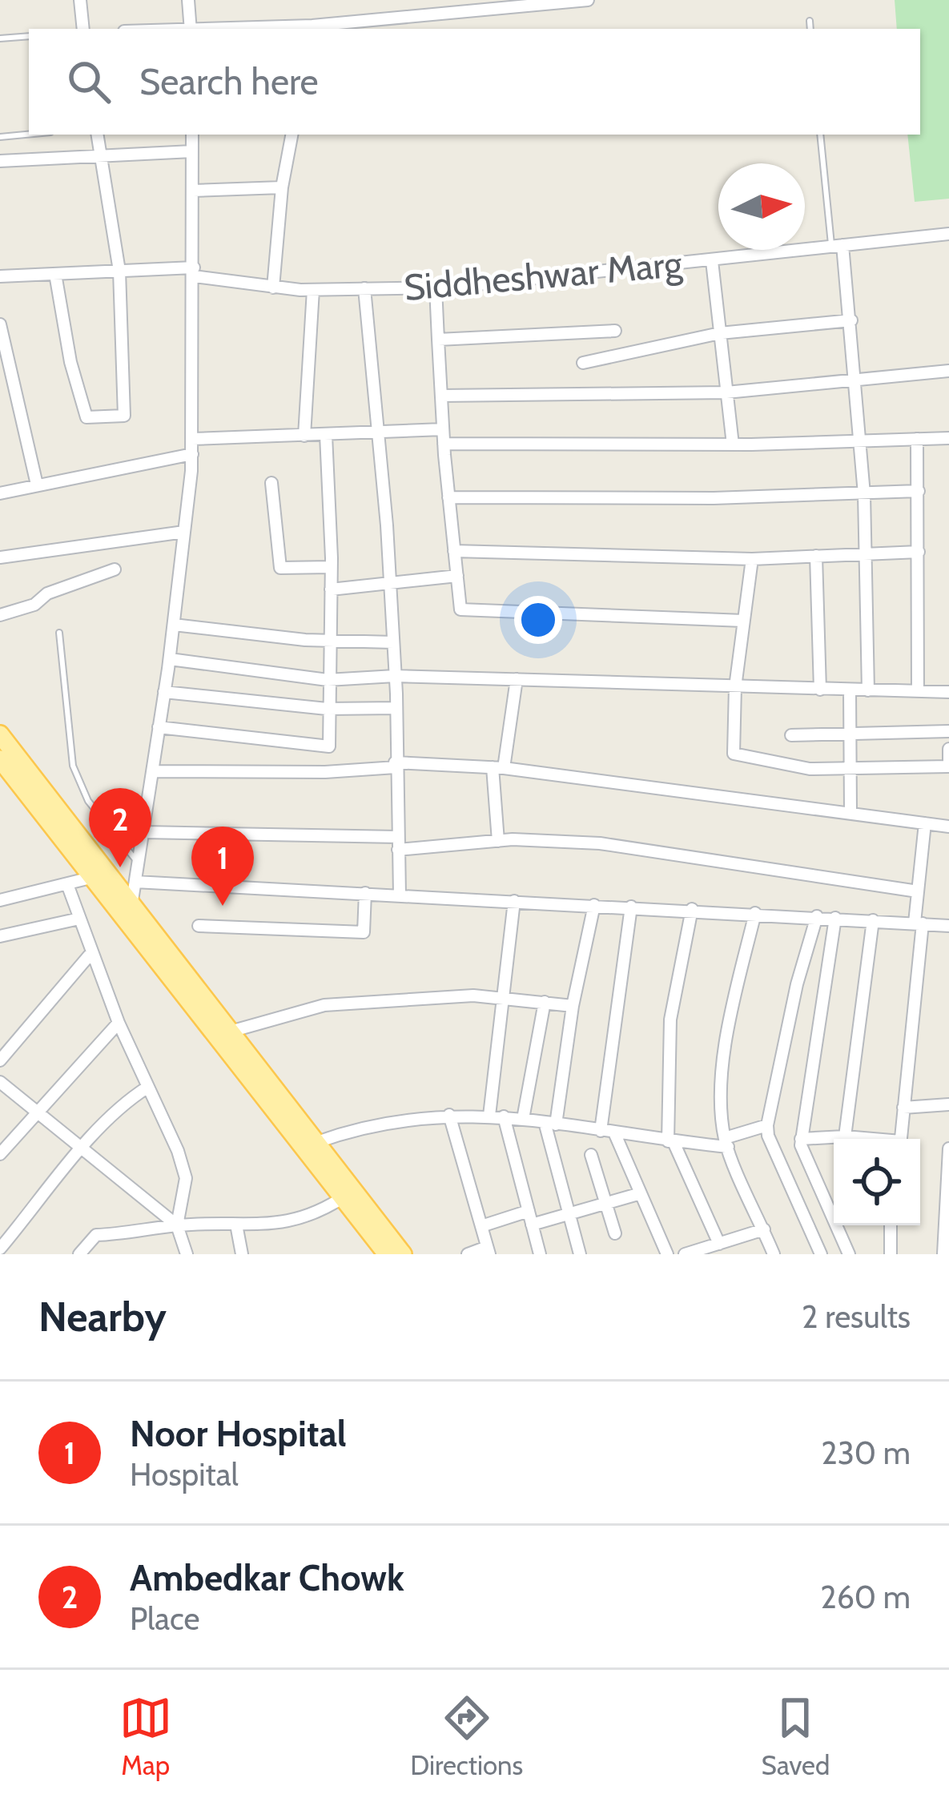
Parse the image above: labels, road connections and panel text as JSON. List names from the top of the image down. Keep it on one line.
{"streets":{"street":["Siddheshwar Marg"]},"north":"right","page":{"search":"Search here","pins":["2","1"],"heading":["Nearby","2 results"],"list":[{"mark":"1","name":"Noor Hospital","note":"Hospital","value":"230 m"},{"mark":"2","name":"Ambedkar Chowk","note":"Place","value":"260 m"}],"nav":["Map","Directions","Saved"]}}
